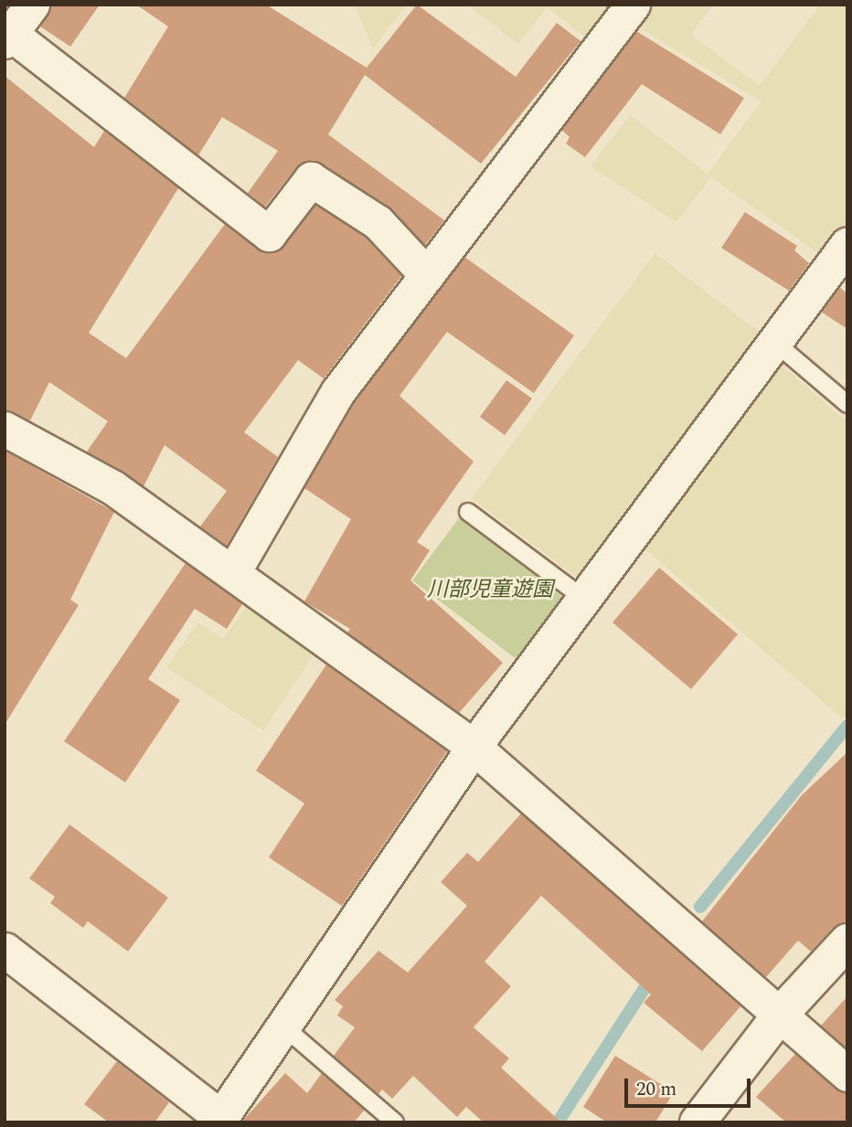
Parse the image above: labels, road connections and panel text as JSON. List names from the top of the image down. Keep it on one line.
{"parks":["川部児童遊園"],"scale_bar":"20 m"}
